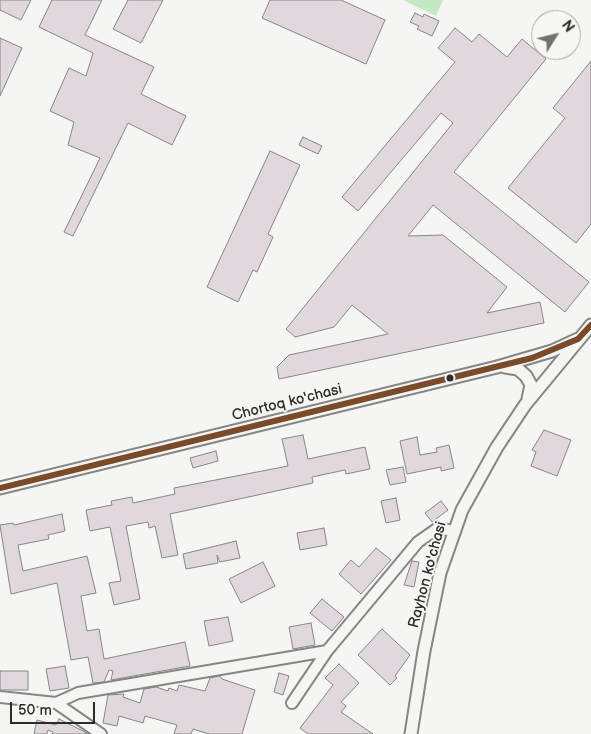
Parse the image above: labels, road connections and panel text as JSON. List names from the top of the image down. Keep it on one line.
{"streets":{"street":["Chortoq ko'chasi","Rayhon ko'chasi"]},"crossings":[["Chortoq ko'chasi","Rayhon ko'chasi"]],"scale_bar":"50 m","north":"top right"}
